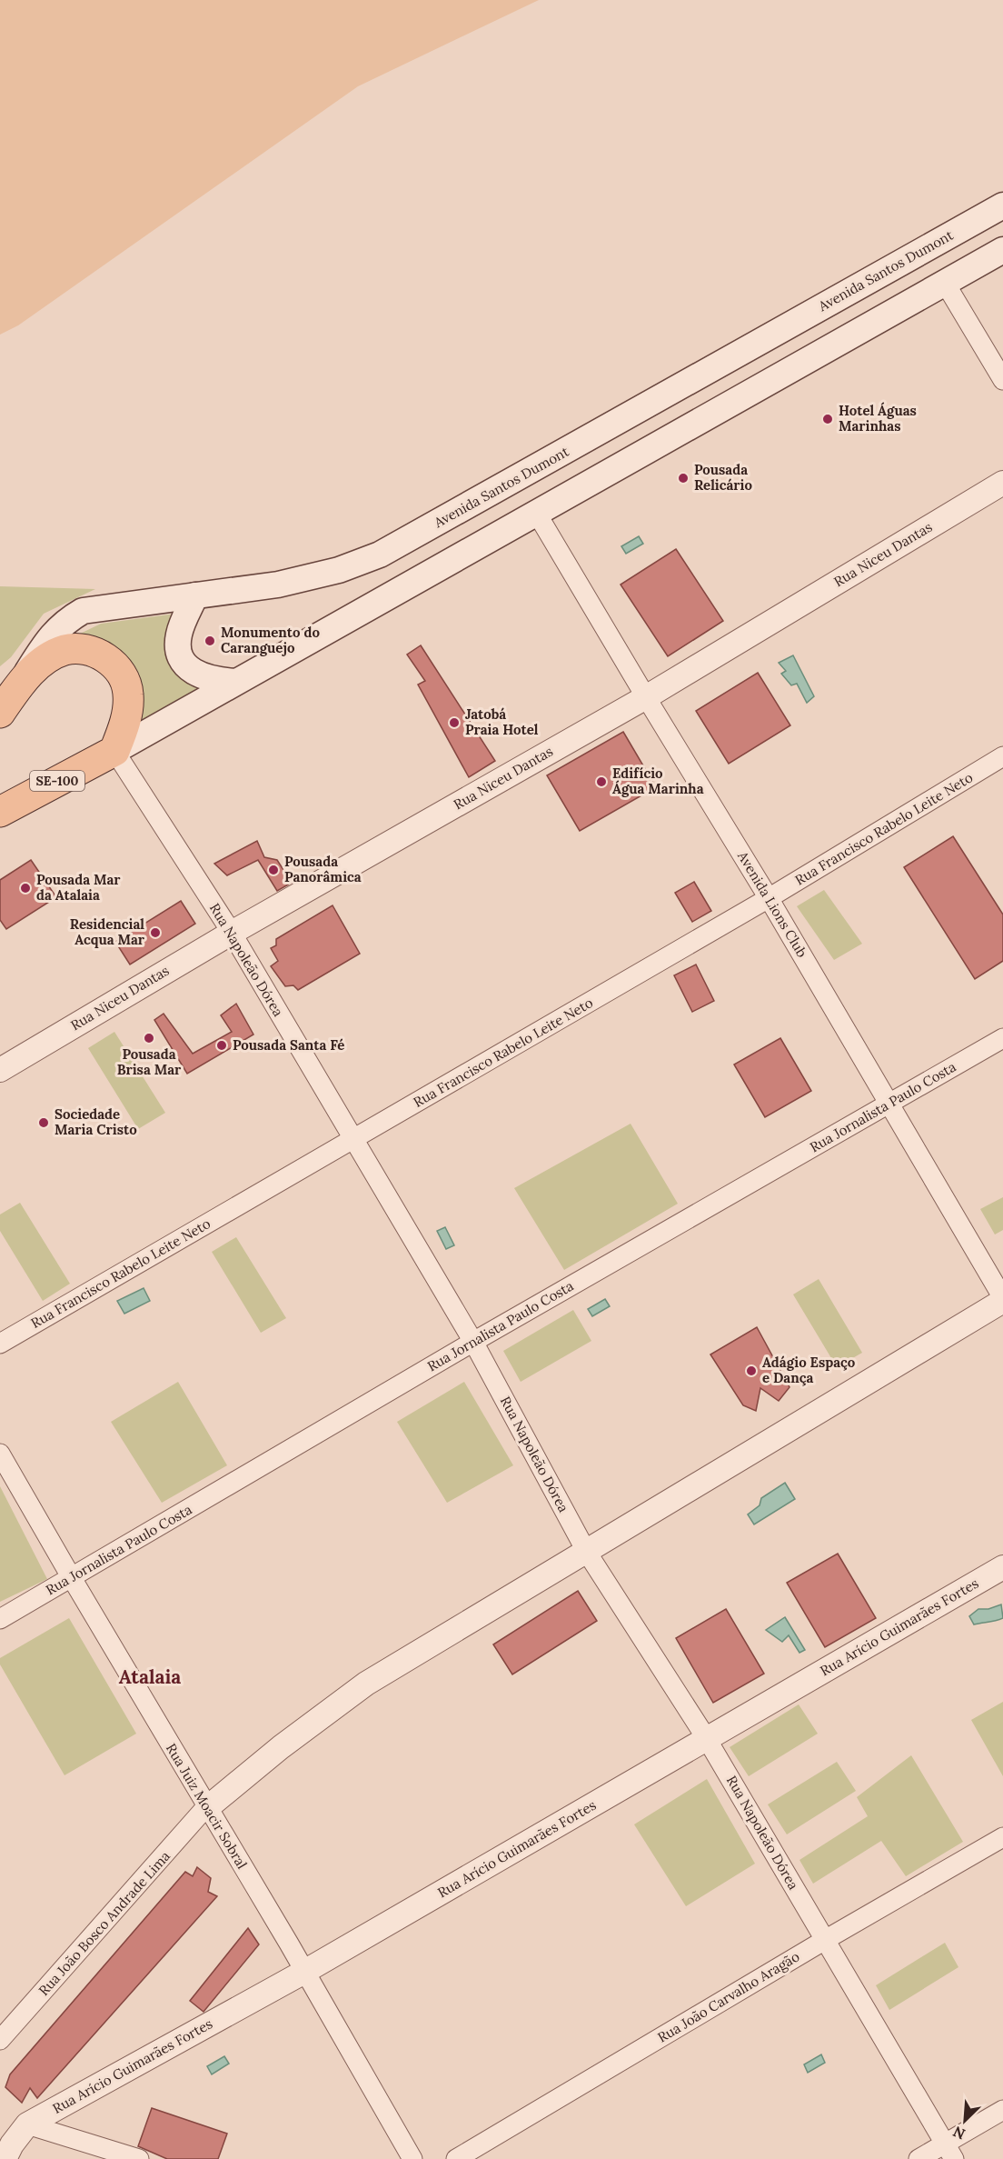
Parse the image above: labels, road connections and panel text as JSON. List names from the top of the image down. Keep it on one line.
{"streets":{"main road":["Avenida Santos Dumont","SE-100"],"street":["Rua Niceu Dantas","Rua Francisco Rabelo Leite Neto","Avenida Lions Club","Rua Napoleão Dórea","Rua Jornalista Paulo Costa","Rua Arício Guimarães Fortes","Rua Juiz Moacir Sobral","Rua João Bosco Andrade Lima","Rua João Carvalho Aragão"]},"crossings":[["Rua Niceu Dantas","Avenida Lions Club"],["Rua Niceu Dantas","Rua Napoleão Dórea"],["SE-100","Avenida Lions Club"],["SE-100","Rua Napoleão Dórea"],["Rua Francisco Rabelo Leite Neto","Avenida Lions Club"],["Rua Francisco Rabelo Leite Neto","Rua Napoleão Dórea"],["Avenida Lions Club","Rua Jornalista Paulo Costa"],["Rua Napoleão Dórea","Rua Jornalista Paulo Costa"],["Rua Napoleão Dórea","Rua Arício Guimarães Fortes"],["Rua Napoleão Dórea","Rua João Carvalho Aragão"],["Rua Jornalista Paulo Costa","Rua Juiz Moacir Sobral"],["Rua Arício Guimarães Fortes","Rua Juiz Moacir Sobral"],["Rua Juiz Moacir Sobral","Rua João Bosco Andrade Lima"]],"districts":["Atalaia"],"places":["Hotel Águas Marinhas","Pousada Relicário","Monumento do Caranguejo","Jatobá Praia Hotel","Edifício Água Marinha","Pousada Panorâmica","Pousada Mar da Atalaia","Residencial Acqua Mar","Pousada Brisa Mar","Pousada Santa Fé","Sociedade Maria Cristo","Adágio Espaço e Dança"],"north":"bottom left"}
